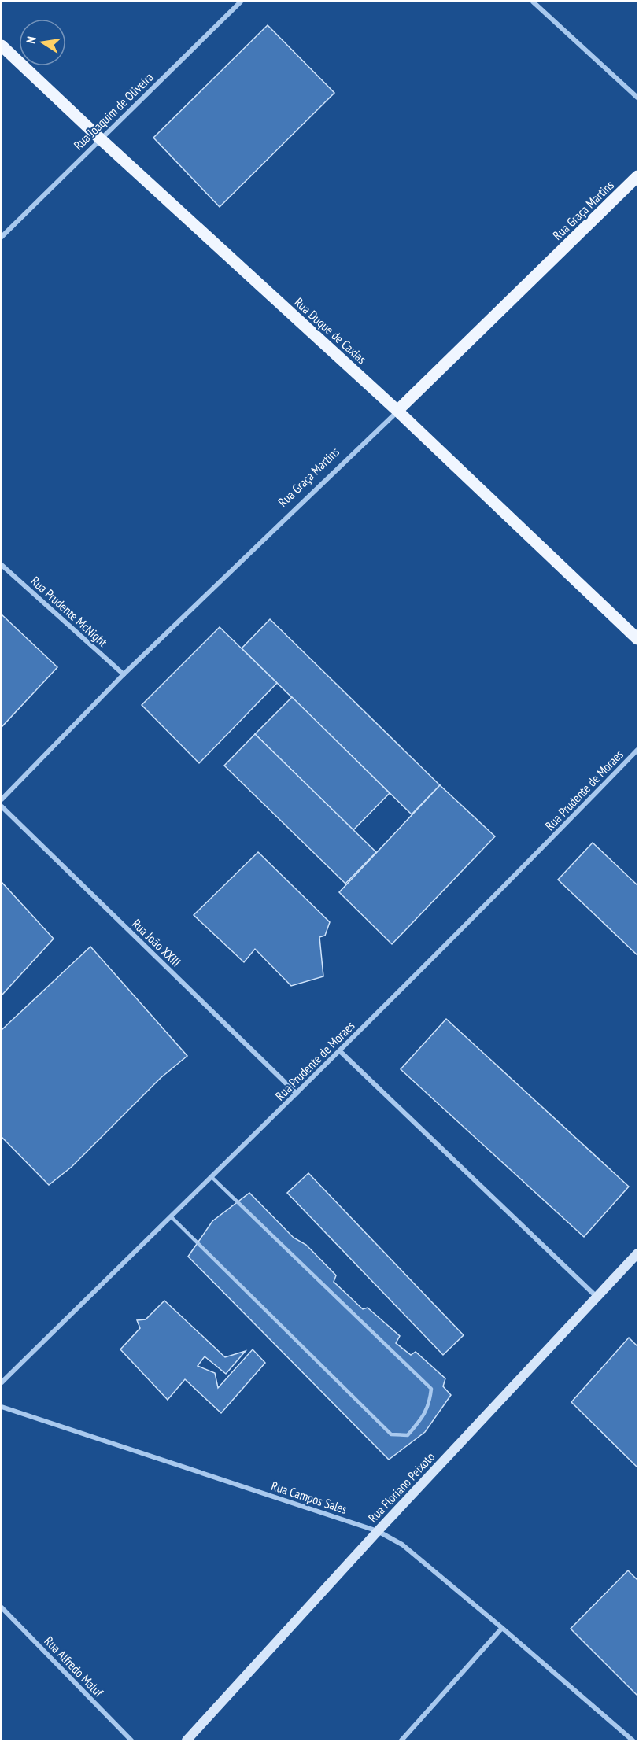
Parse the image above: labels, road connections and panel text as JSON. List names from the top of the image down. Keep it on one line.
{"streets":{"main road":["Rua Graça Martins","Rua Duque de Caxias","Rua Floriano Peixoto"],"street":["Rua Joaquim de Oliveira","Rua Prudente McNight","Rua Prudente de Moraes","Rua João XXIII","Rua Campos Sales","Rua Alfredo Maluf"]},"crossings":[["Rua Joaquim de Oliveira","Rua Duque de Caxias"],["Rua Graça Martins","Rua Duque de Caxias"],["Rua Graça Martins","Rua Prudente McNight"],["Rua Prudente de Moraes","Rua João XXIII"],["Rua Floriano Peixoto","Rua Campos Sales"]],"north":"left"}
